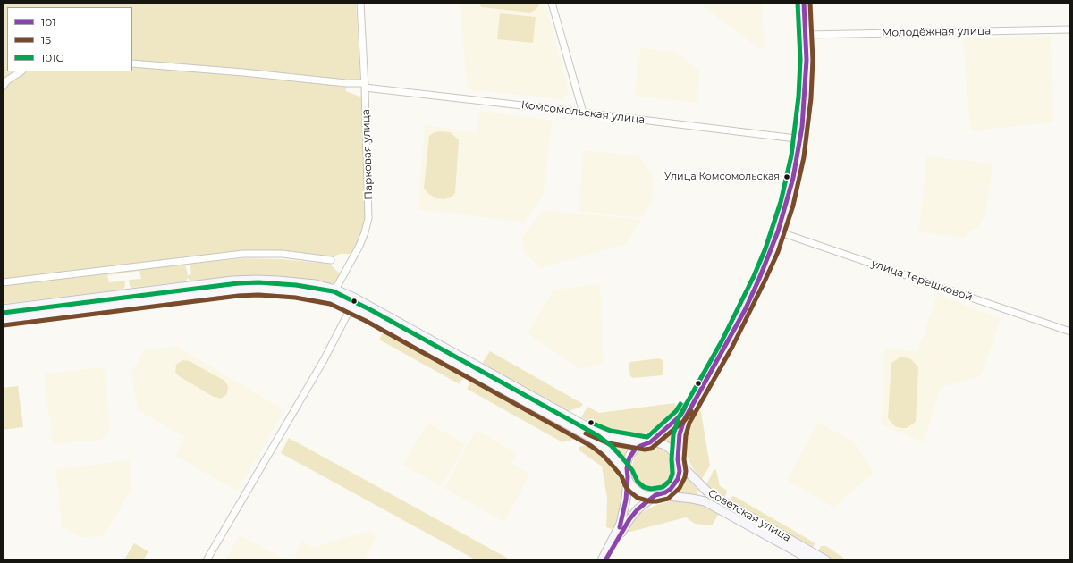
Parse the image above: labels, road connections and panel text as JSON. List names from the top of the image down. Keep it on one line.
{"streets":{"main road":["Парковая улица","Советская улица"],"street":["Молодёжная улица","Комсомольская улица","улица Терешковой"]},"crossings":[["Комсомольская улица","Парковая улица"]],"places":["Улица Комсомольская"],"lines":["transit line 101","transit line 15","transit line 101С"],"legend":["101","15","101С"]}
